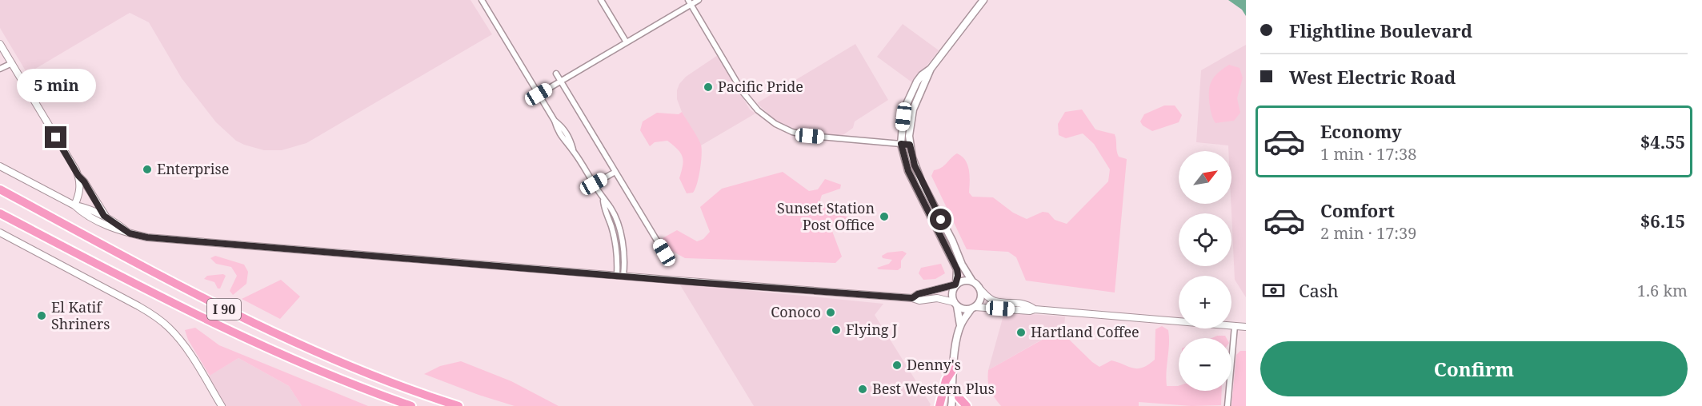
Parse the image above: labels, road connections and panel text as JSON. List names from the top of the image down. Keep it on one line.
{"streets":{"highway":["I 90"]},"places":["Pacific Pride","Enterprise","Sunset Station Post Office","Conoco","El Katif Shriners","Flying J","Hartland Coffee","Denny's","Best Western Plus"],"north":"top right","page":{"banner":["Flightline Boulevard","West Electric Road"],"bubble":"5 min","list":[{"name":"Economy","note":"1 min · 17:38","value":"$4.55"},{"name":"Comfort","note":"2 min · 17:39","value":"$6.15"}],"map_buttons":["+","−"],"pay":["Cash","1.6 km"],"buttons":"Confirm"}}
